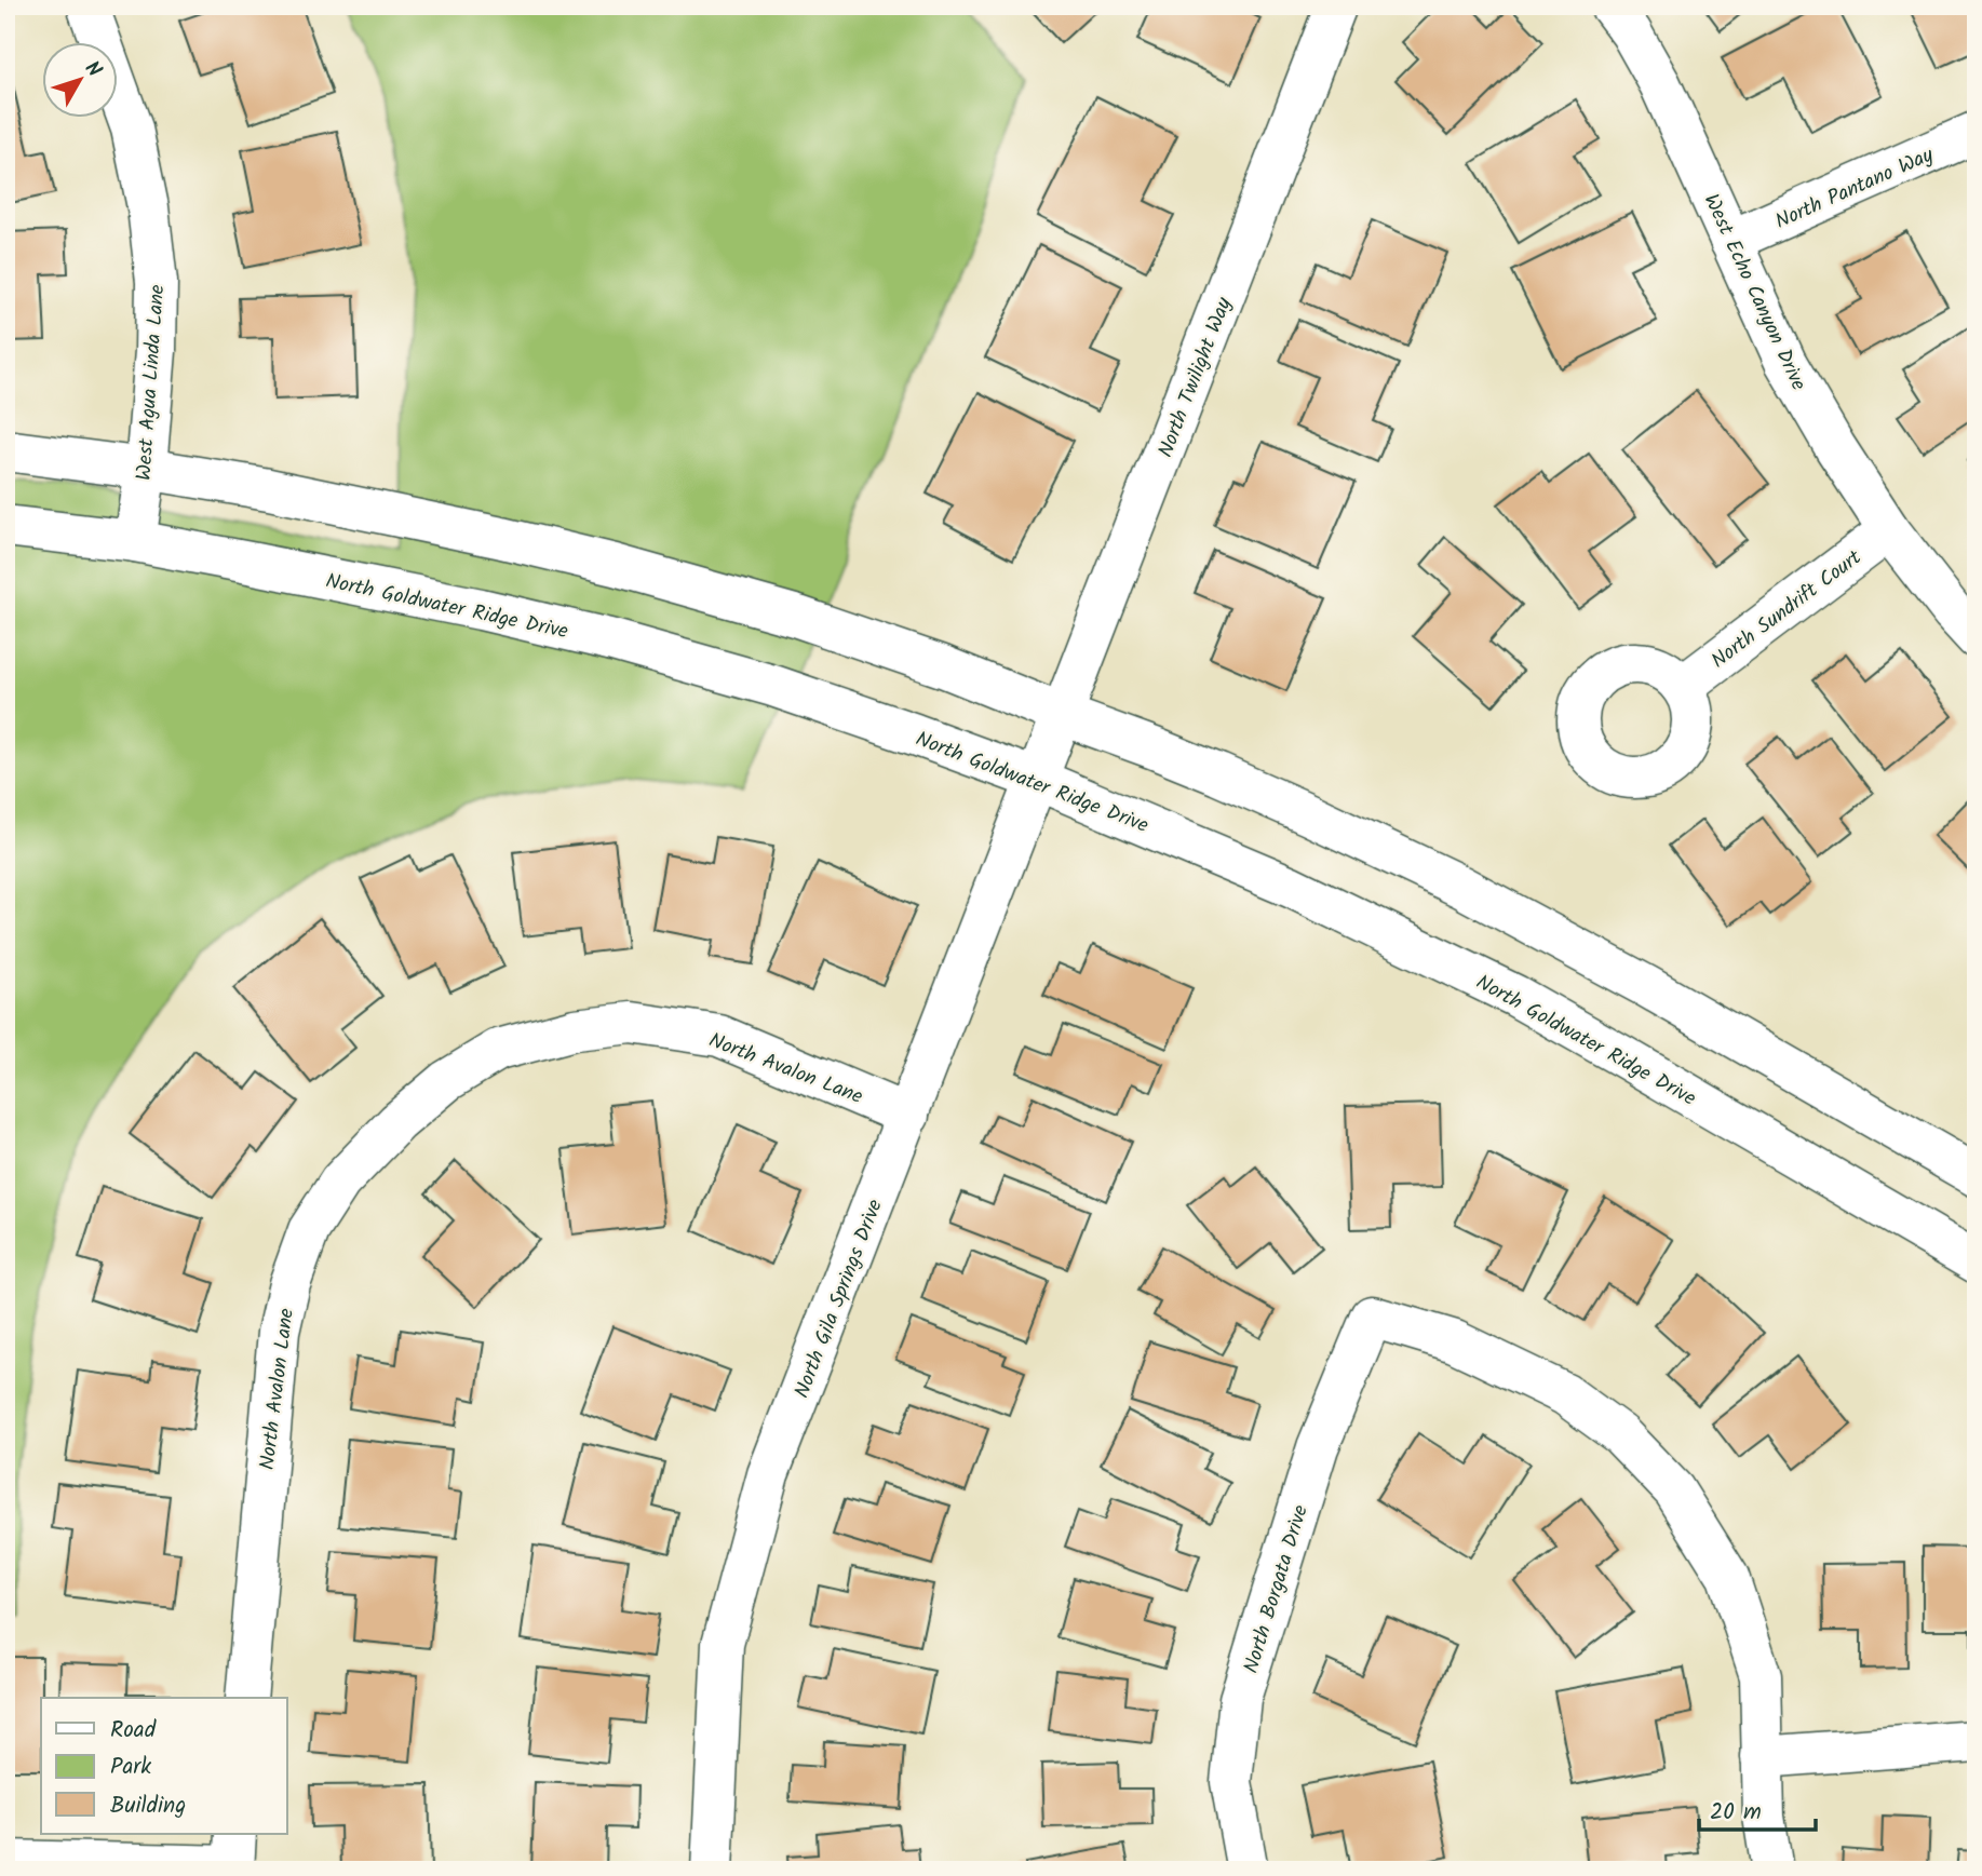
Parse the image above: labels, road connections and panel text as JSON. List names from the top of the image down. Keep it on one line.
{"streets":{"street":["North Pantano Way","West Echo Canyon Drive","North Twilight Way","West Agua Linda Lane","North Goldwater Ridge Drive","North Sundrift Court","North Avalon Lane","North Gila Springs Drive","North Borgata Drive"]},"crossings":[["North Pantano Way","West Echo Canyon Drive"],["West Echo Canyon Drive","North Sundrift Court"],["North Twilight Way","North Goldwater Ridge Drive"],["North Twilight Way","North Gila Springs Drive"],["West Agua Linda Lane","North Goldwater Ridge Drive"],["North Goldwater Ridge Drive","North Gila Springs Drive"],["North Avalon Lane","North Gila Springs Drive"]],"legend":["Road","Park","Building"],"scale_bar":"20 m","north":"top right"}
